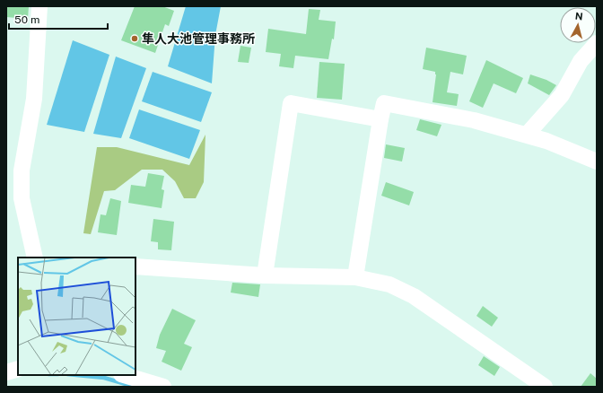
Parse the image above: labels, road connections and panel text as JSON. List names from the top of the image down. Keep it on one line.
{"places":["隼人大池管理事務所"],"scale_bar":"50 m","north":"top"}
